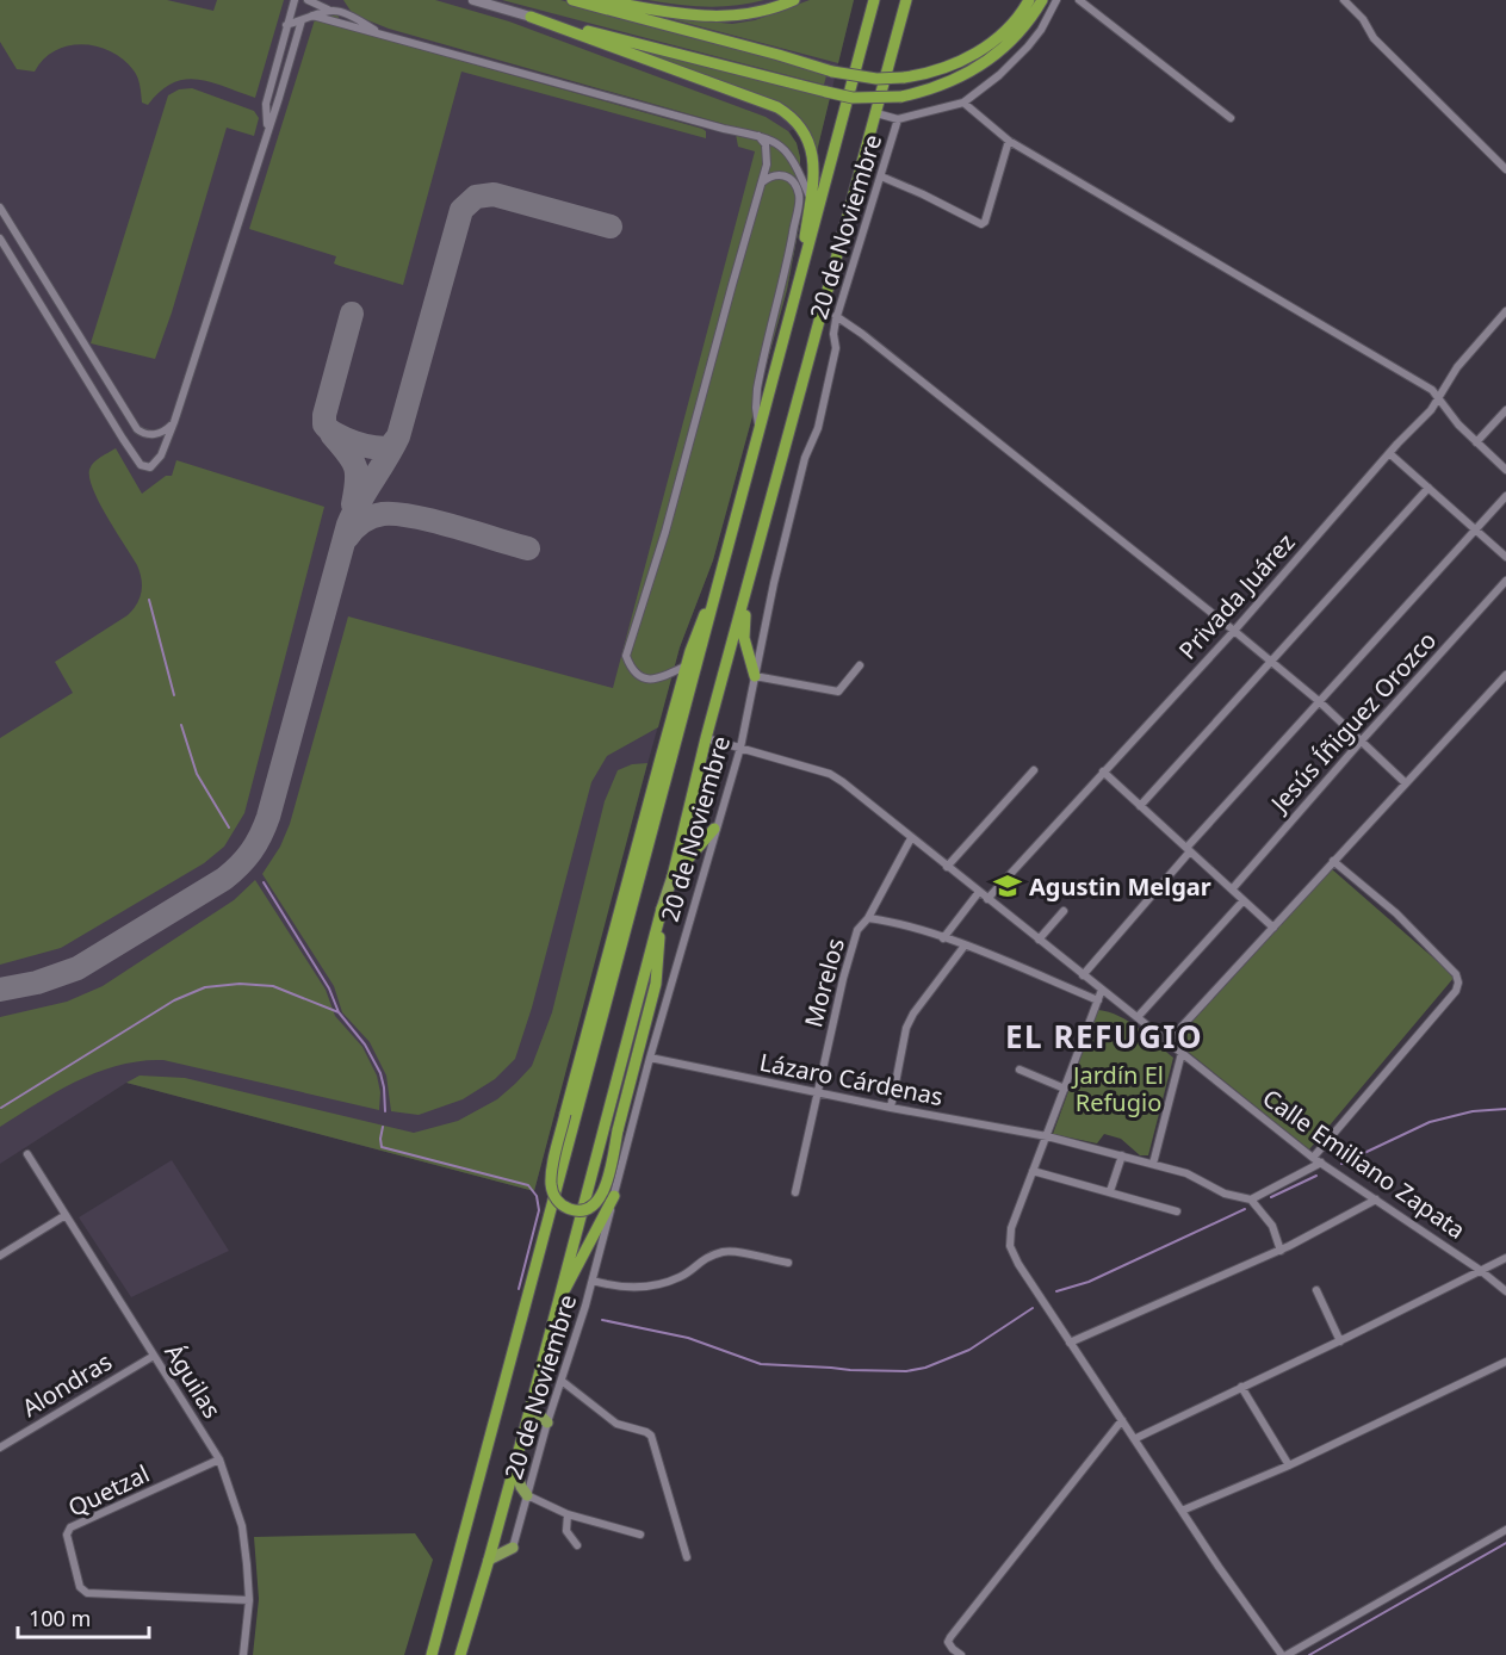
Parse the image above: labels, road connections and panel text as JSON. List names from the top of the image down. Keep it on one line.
{"streets":{"street":["20 de Noviembre","Privada Juárez","Jesús Íñiguez Orozco","Morelos","Lázaro Cárdenas","Calle Emiliano Zapata","Águilas","Alondras","Quetzal"]},"crossings":[["20 de Noviembre","Lázaro Cárdenas"],["20 de Noviembre","Calle Emiliano Zapata"],["Privada Juárez","Calle Emiliano Zapata"],["Morelos","Lázaro Cárdenas"],["Morelos","Calle Emiliano Zapata"],["Águilas","Alondras"],["Águilas","Quetzal"]],"districts":["EL REFUGIO"],"parks":["Jardín El Refugio"],"places":{"school or university":["Agustin Melgar"]},"scale_bar":"100 m"}
